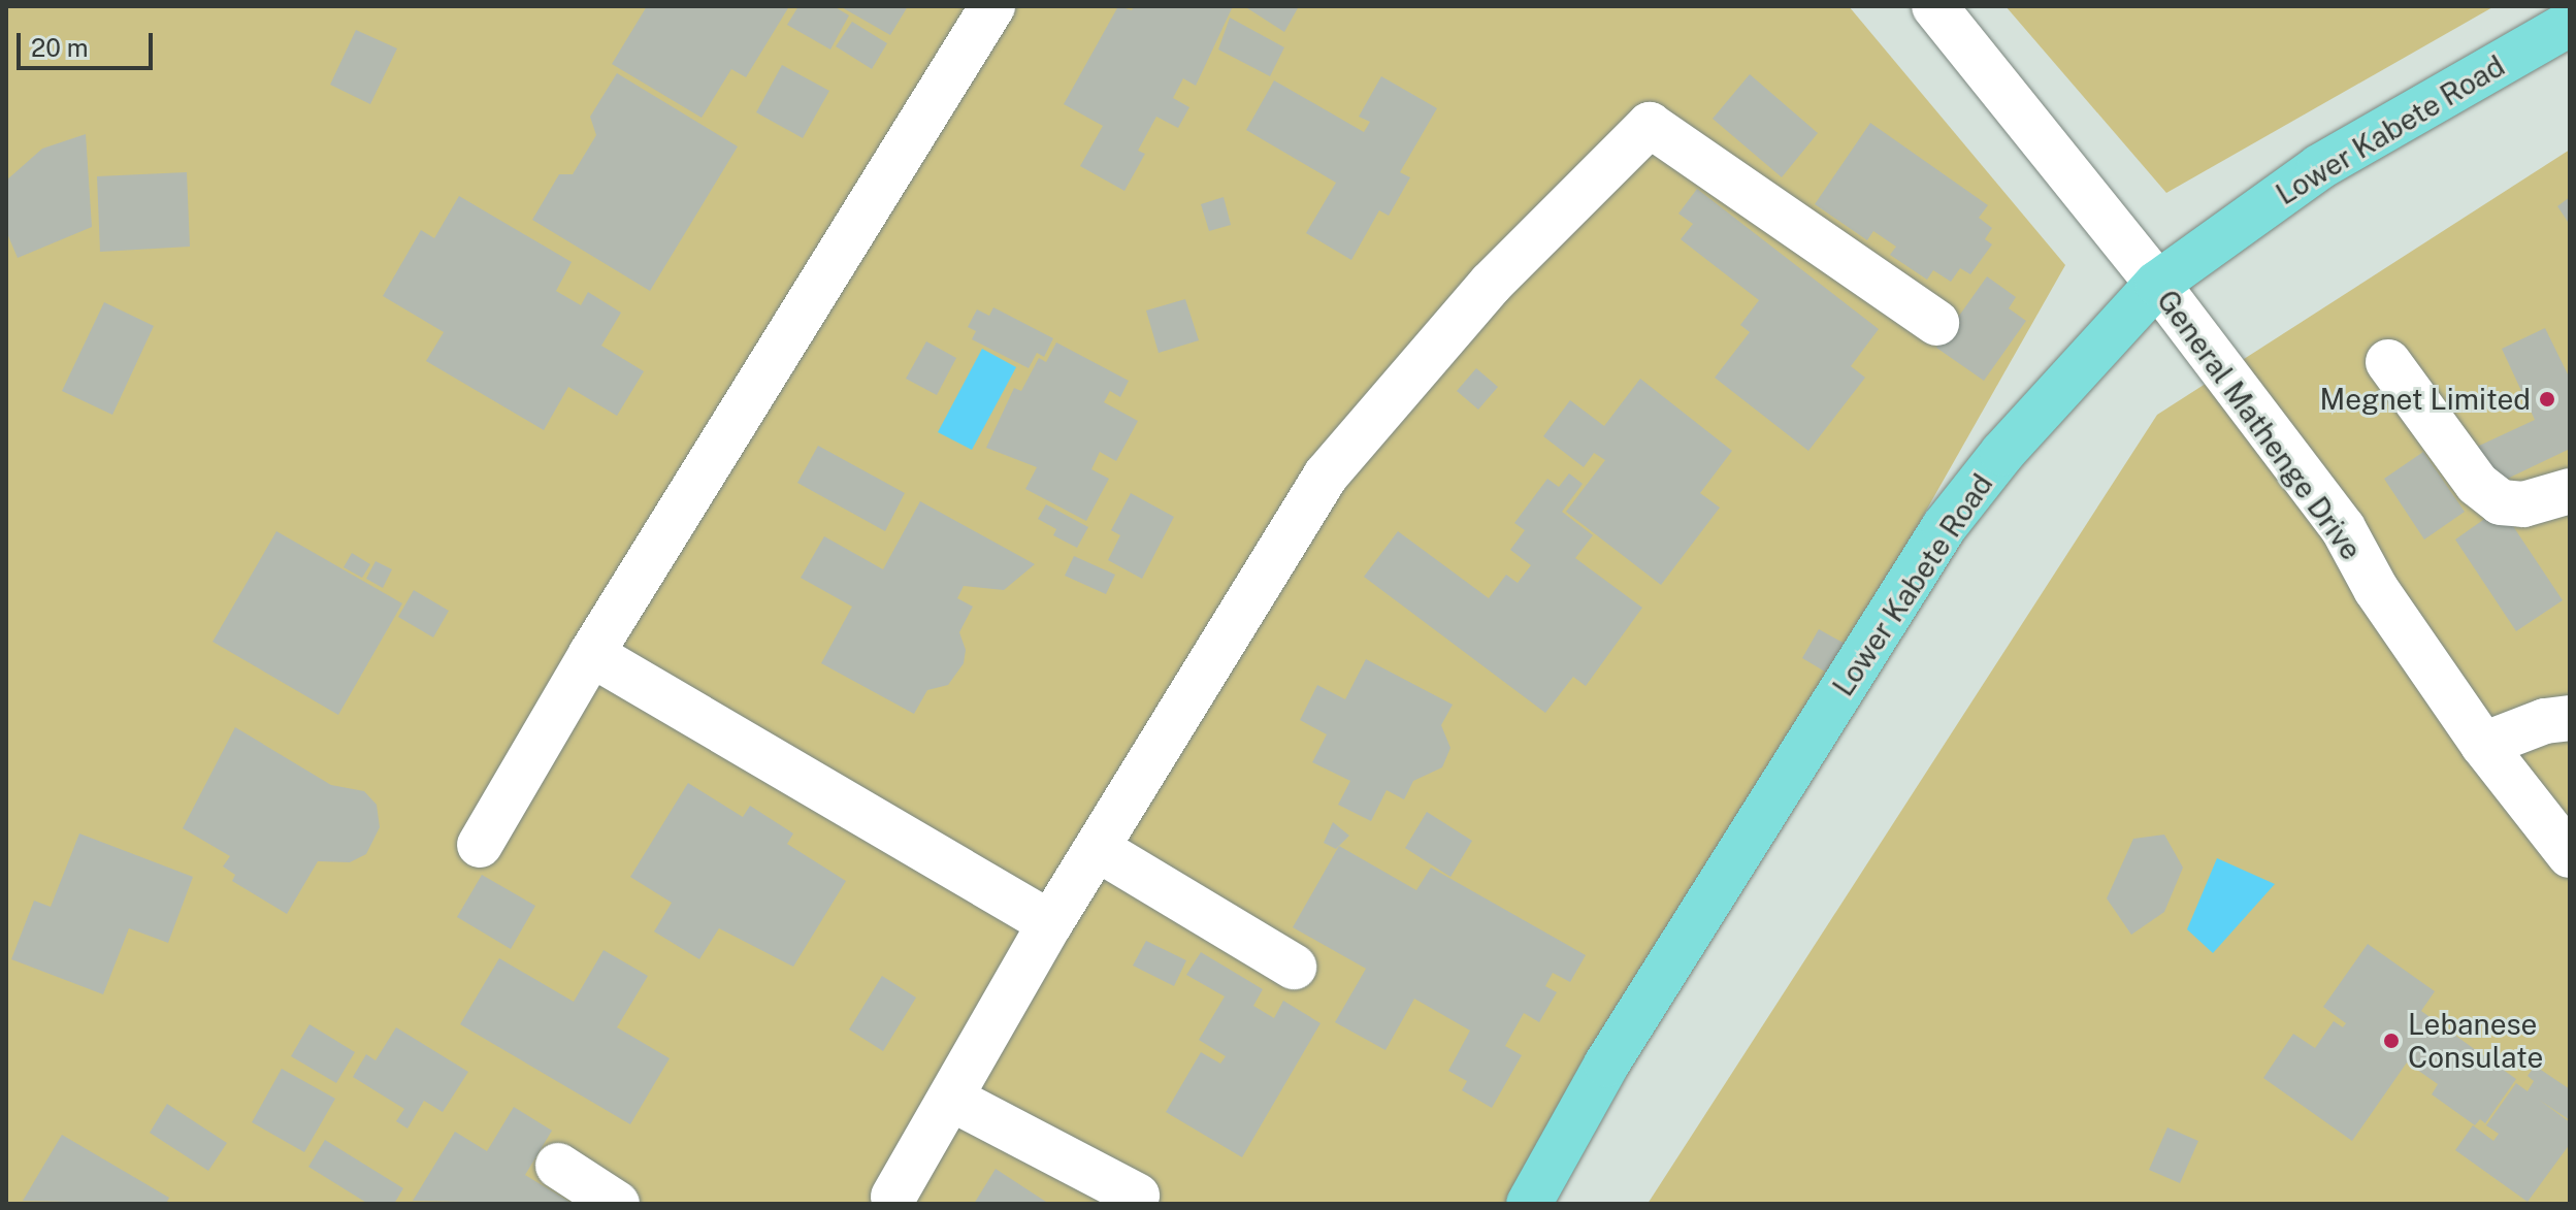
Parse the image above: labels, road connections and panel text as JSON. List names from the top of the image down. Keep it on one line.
{"streets":{"main road":["Lower Kabete Road"],"street":["General Mathenge Drive"]},"crossings":[["Lower Kabete Road","General Mathenge Drive"]],"places":["Megnet Limited","Lebanese Consulate"],"scale_bar":"20 m"}
